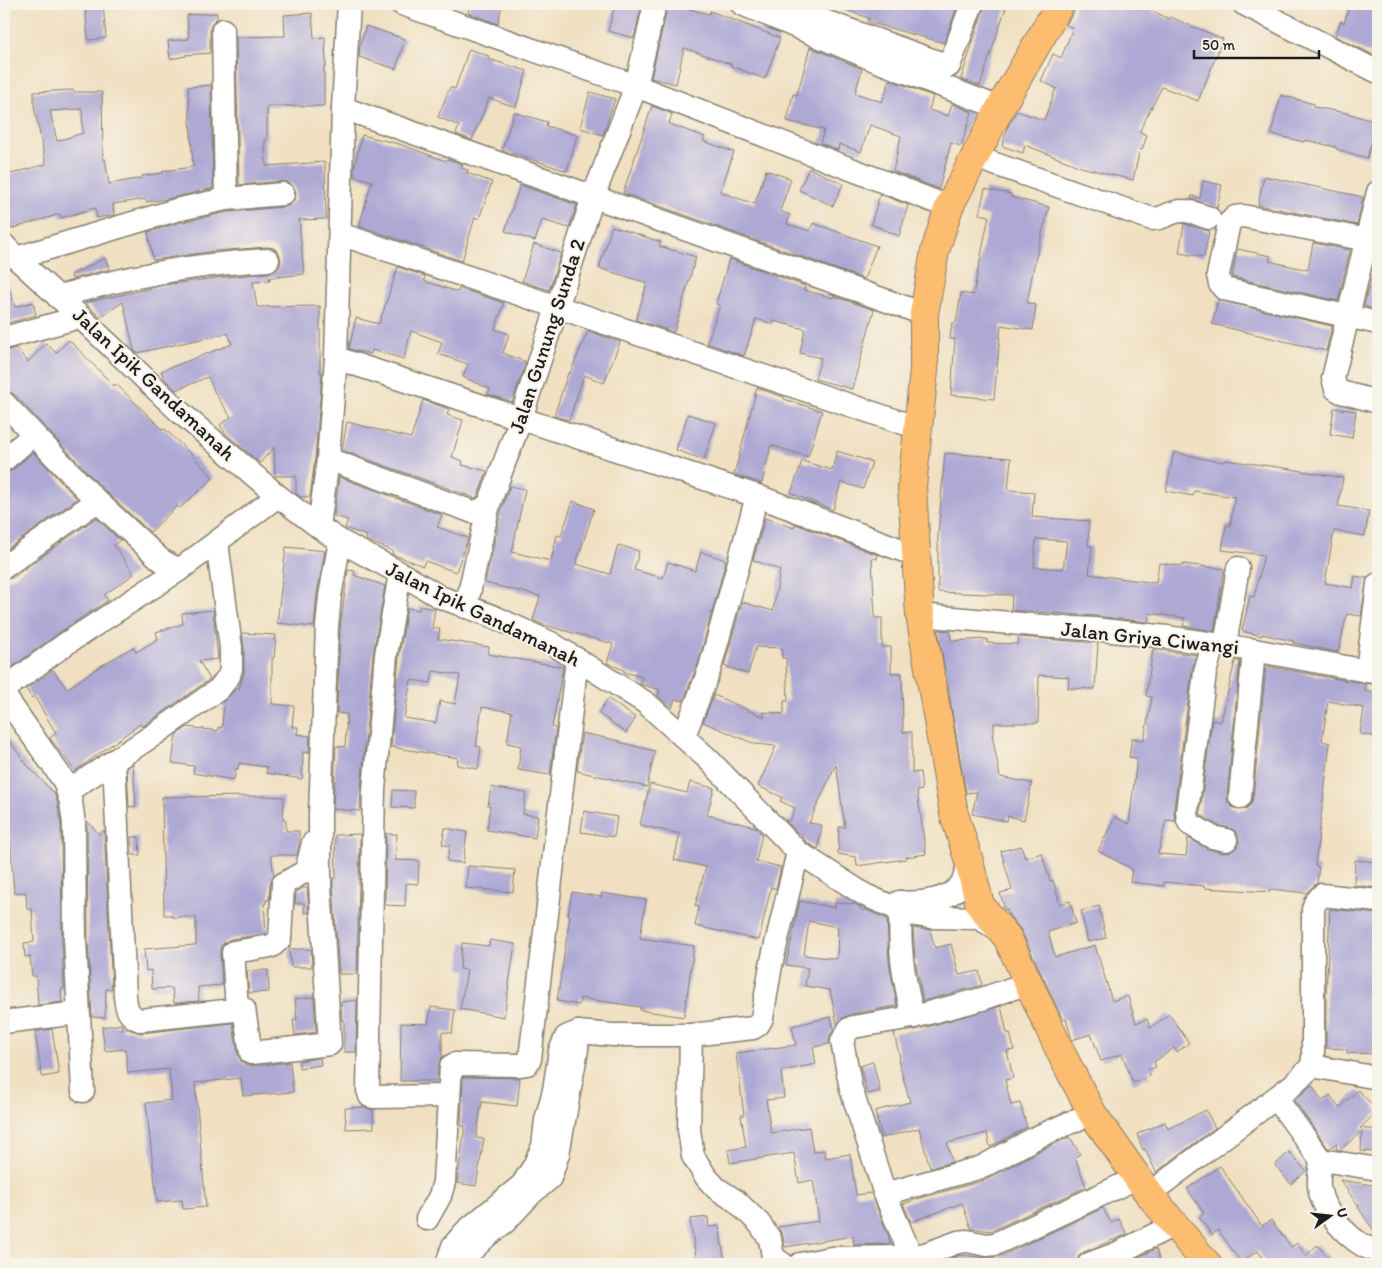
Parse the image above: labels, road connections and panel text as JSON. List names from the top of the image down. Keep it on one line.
{"streets":{"street":["Jalan Gunung Sunda 2","Jalan Ipik Gandamanah","Jalan Griya Ciwangi"]},"crossings":[["Jalan Gunung Sunda 2","Jalan Ipik Gandamanah"]],"scale_bar":"50 m","north":"right"}
